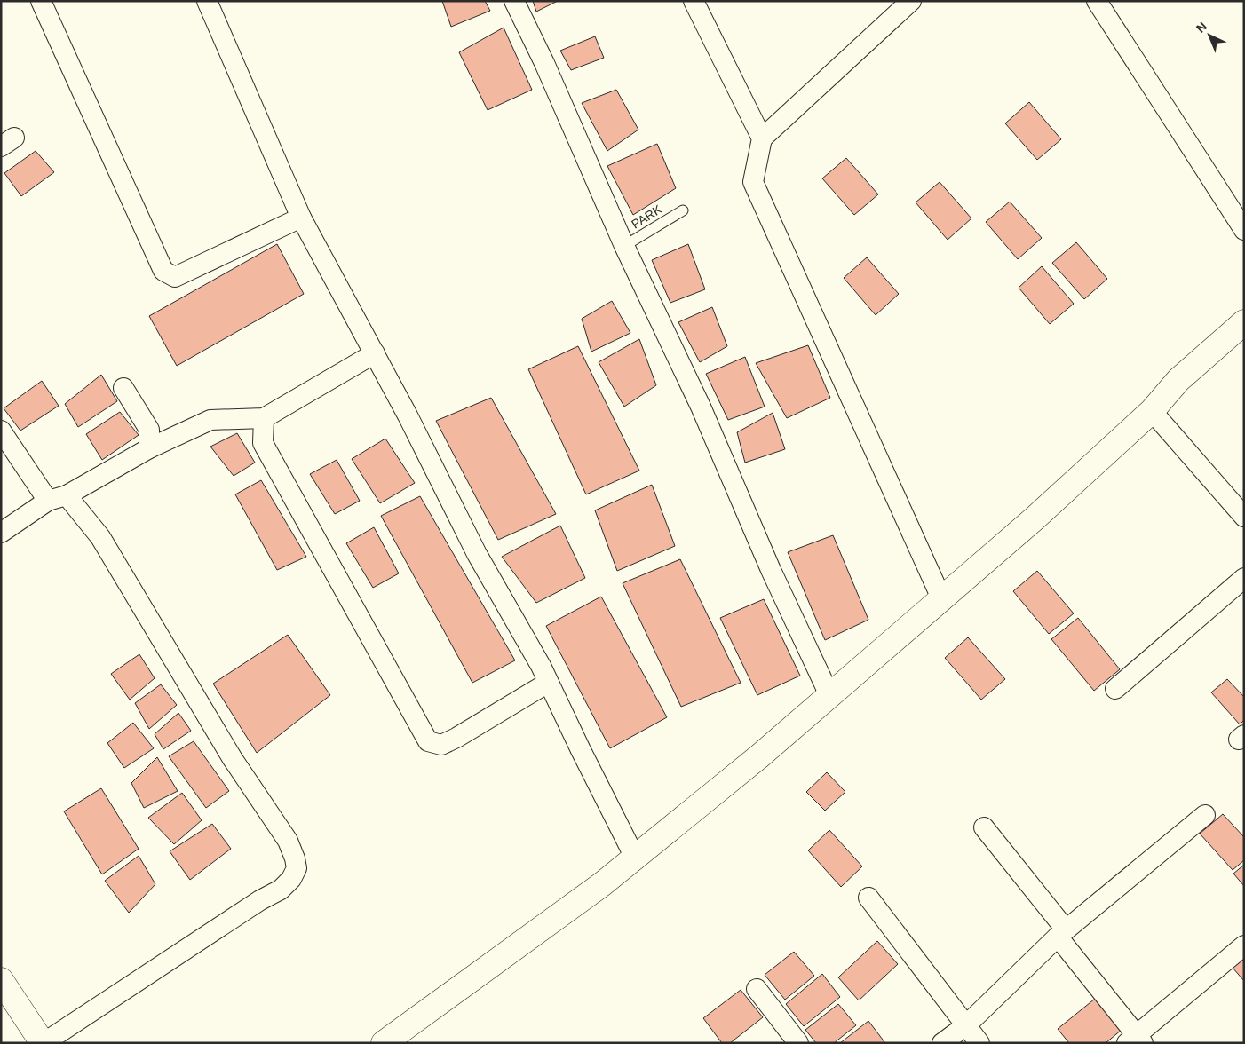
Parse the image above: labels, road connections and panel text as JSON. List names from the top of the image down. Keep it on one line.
{"streets":{"lane":["PARK"]},"north":"top left"}
